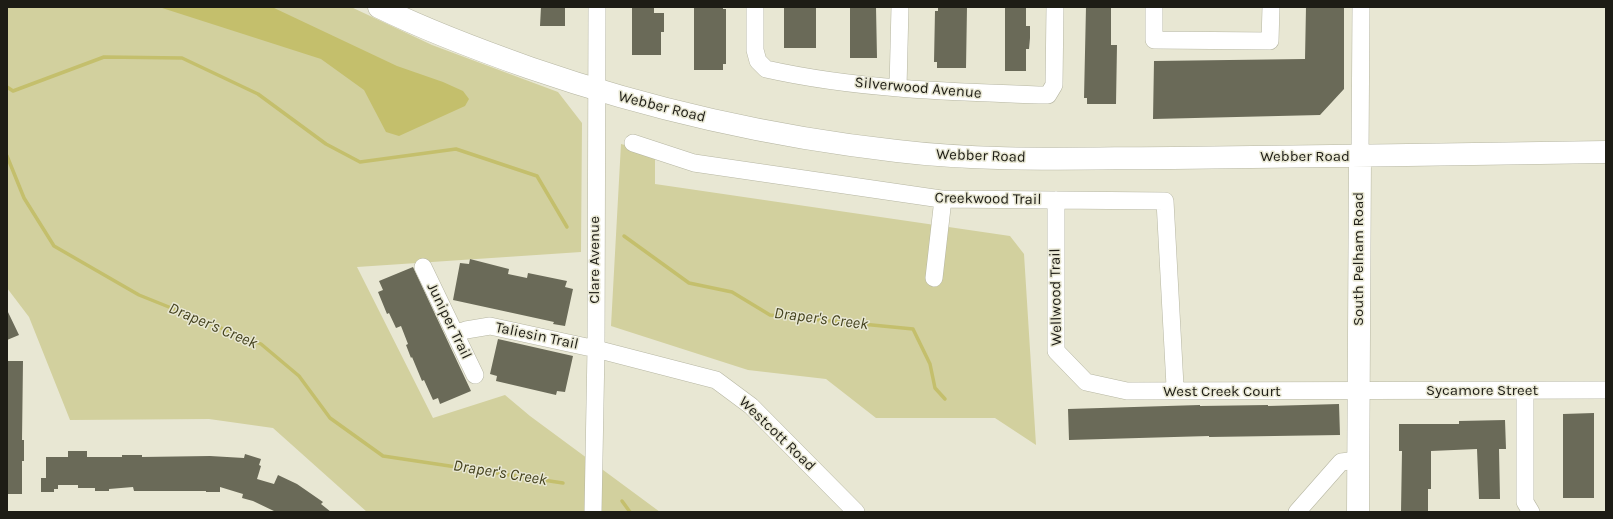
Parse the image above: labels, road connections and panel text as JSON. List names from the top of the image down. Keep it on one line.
{"streets":{"main road":["Webber Road","South Pelham Road"],"street":["Silverwood Avenue","Creekwood Trail","Clare Avenue","Wellwood Trail","Juniper Trail","Taliesin Trail","Sycamore Street","West Creek Court","Westcott Road"]},"crossings":[["Webber Road","South Pelham Road"],["Webber Road","Clare Avenue"],["Creekwood Trail","Wellwood Trail"],["South Pelham Road","Sycamore Street"],["South Pelham Road","West Creek Court"],["Clare Avenue","Taliesin Trail"],["Clare Avenue","Westcott Road"],["Wellwood Trail","West Creek Court"],["Juniper Trail","Taliesin Trail"],["Taliesin Trail","Westcott Road"],["Sycamore Street","West Creek Court"]],"water":["Draper's Creek"]}
